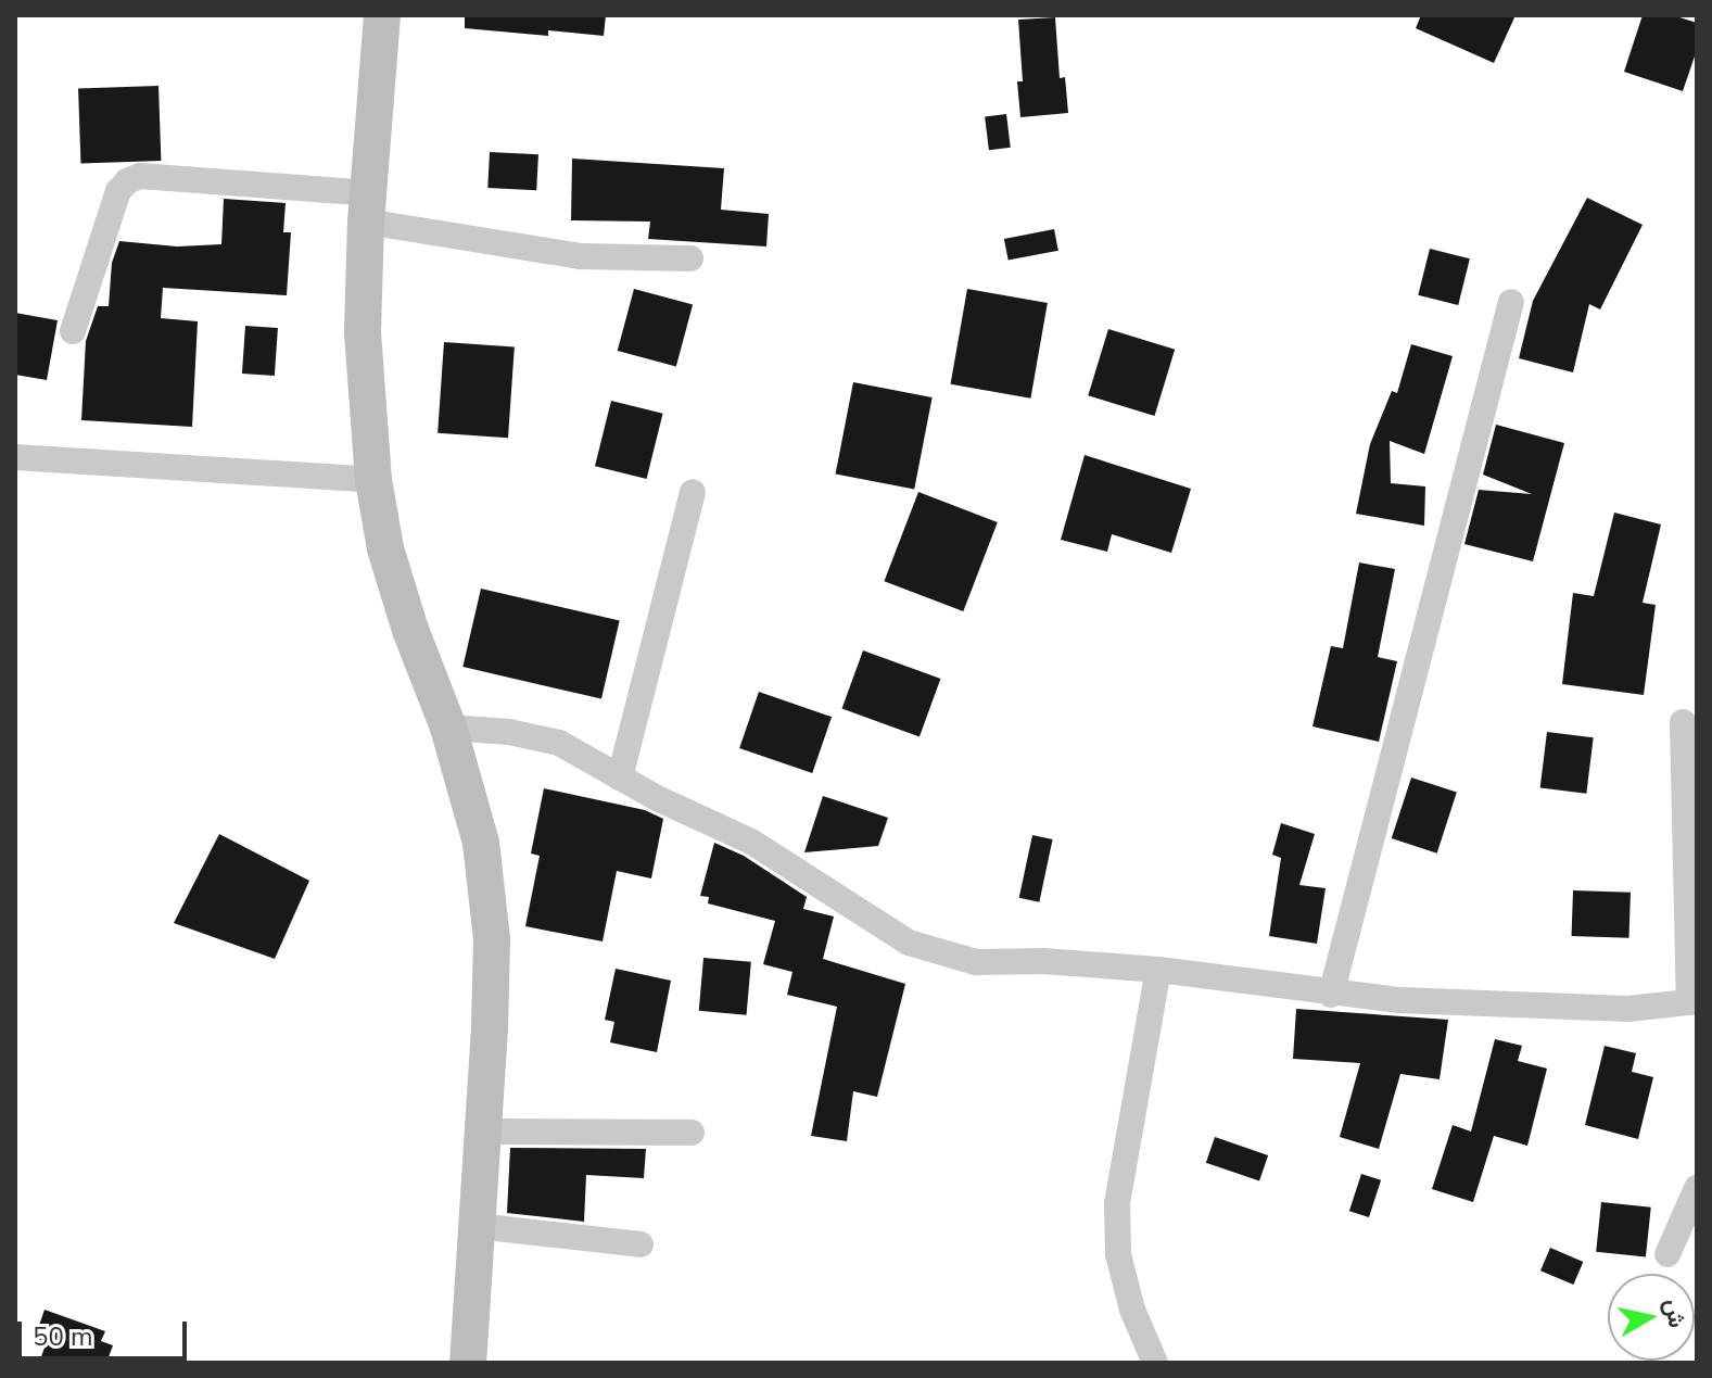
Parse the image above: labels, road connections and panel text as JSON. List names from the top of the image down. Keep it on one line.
{"scale_bar":"50 m","north":"right"}
